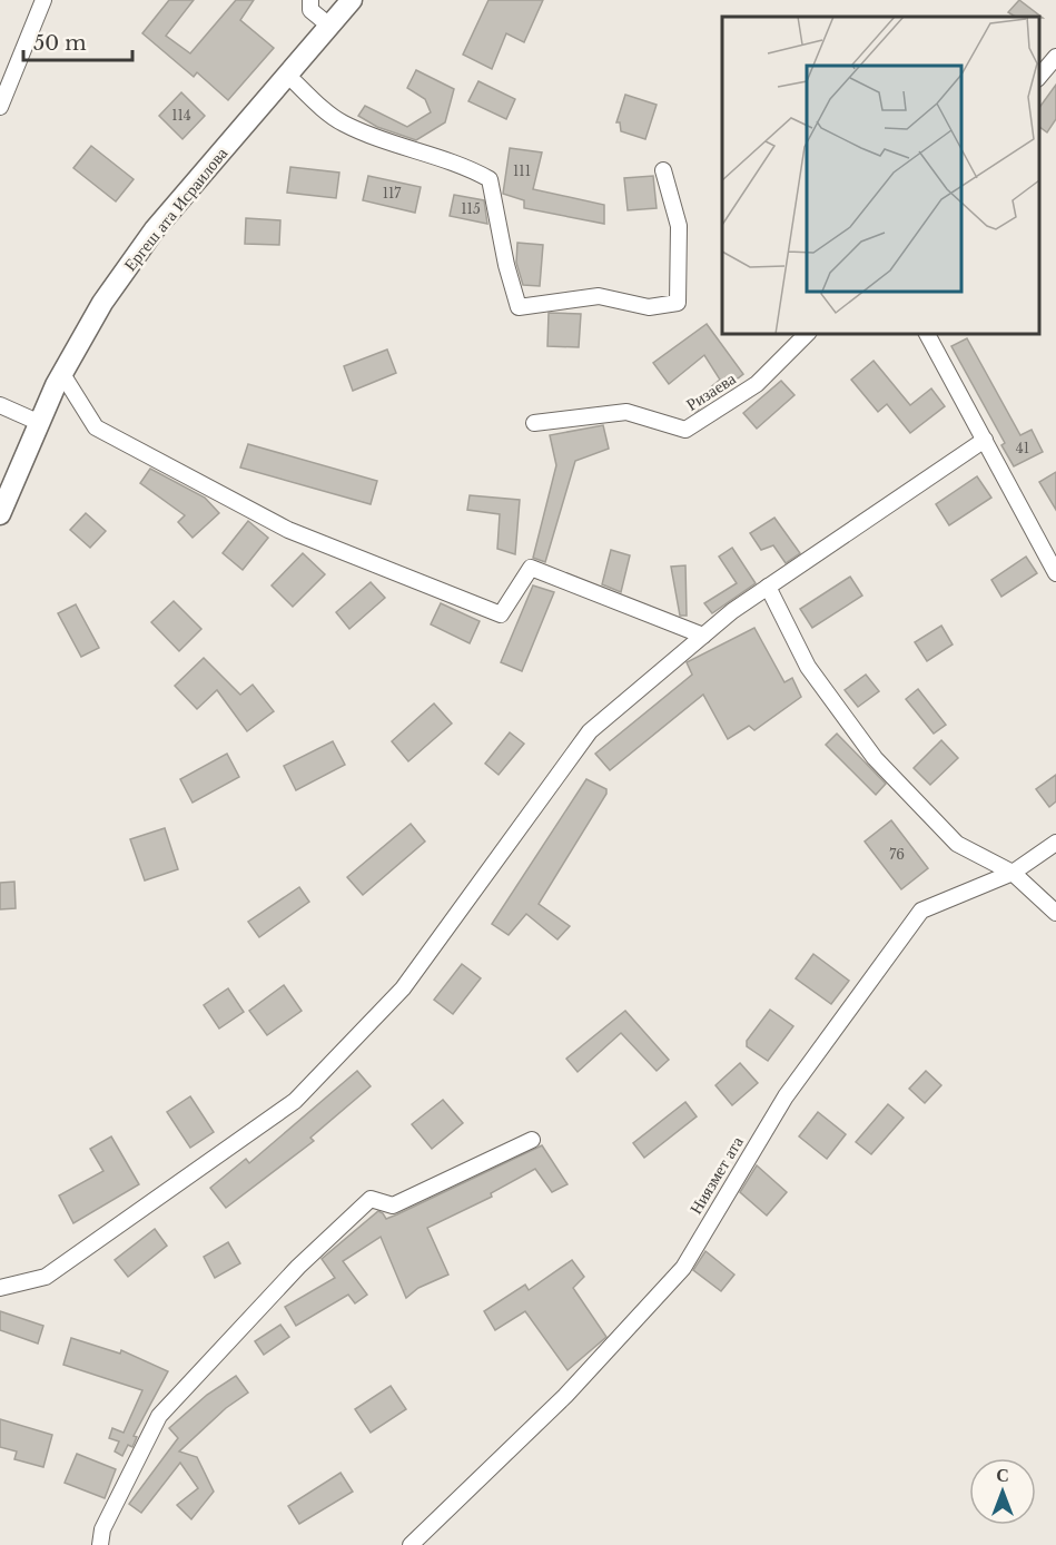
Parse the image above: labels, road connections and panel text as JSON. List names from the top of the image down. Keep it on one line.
{"streets":{"main road":["Ергеш ата Исраилова"],"street":["Ризаева","Ниязмет ата"]},"house_numbers":["114","111","117","115","41","76"],"scale_bar":"50 m","north":"top"}
